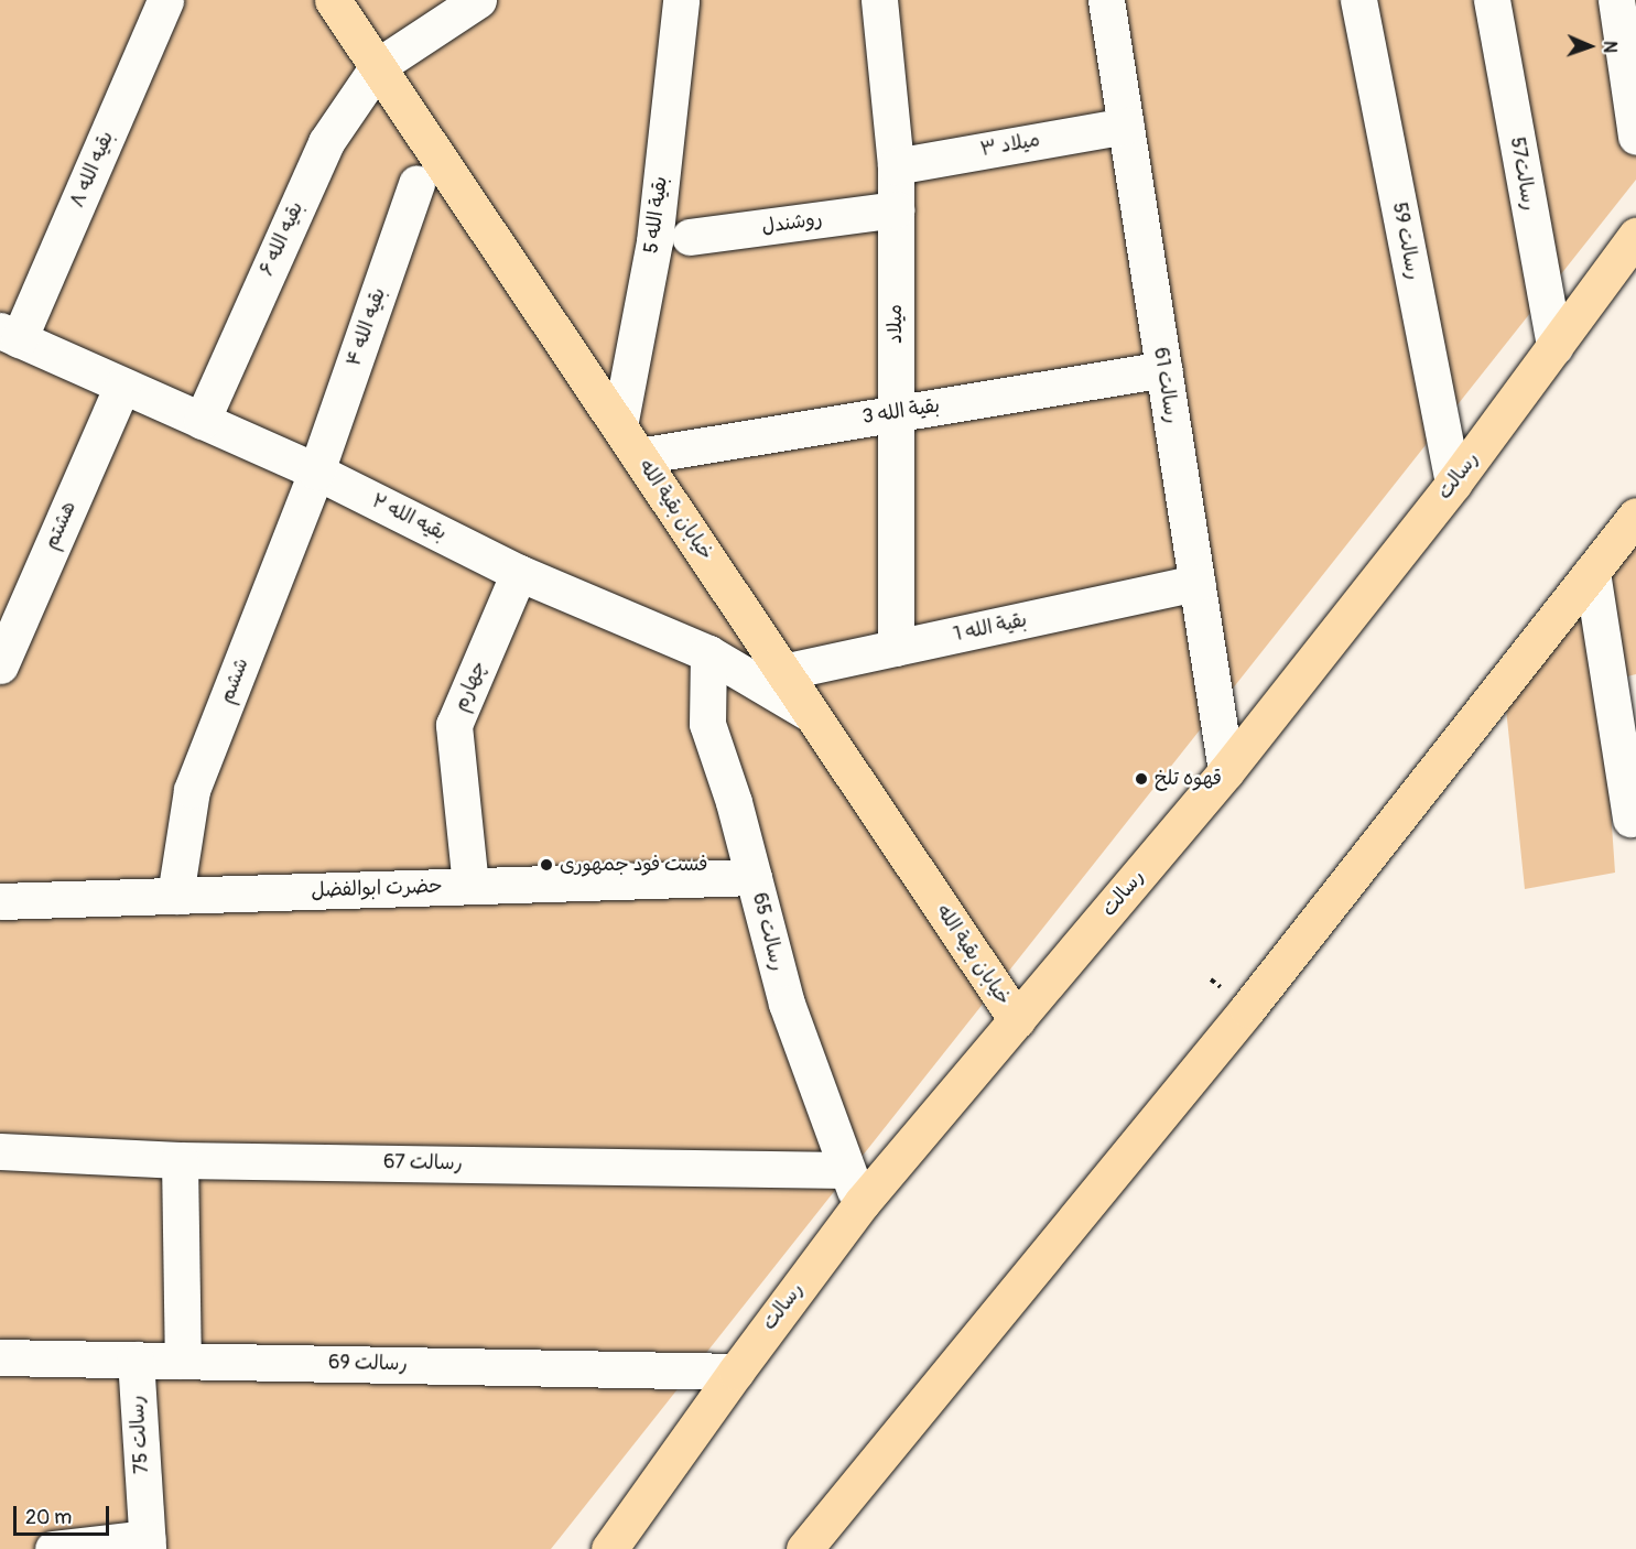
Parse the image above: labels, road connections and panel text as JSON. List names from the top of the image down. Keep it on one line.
{"streets":{"main road":["رسالت","خیابان بقیة الله"],"street":["میلاد ۳","بقیه الله ۸","رسالت57","بقیة الله 5","روشندل","بقیه الله ۶","رسالت 59","میلاد","بقیه الله ۴","رسالت 61","بقیة الله 3","بقیه الله ۲","هشتم","بقیة الله 1","ششم","چهارم","حضرت ابوالفضل","رسالت 65","رسالت 67","رسالت 69","رسالت 75"]},"crossings":[["میلاد ۳","میلاد"],["میلاد ۳","رسالت 61"],["بقیه الله ۸","بقیه الله ۲"],["رسالت57","رسالت"],["بقیة الله 5","بقیة الله 3"],["بقیة الله 5","خیابان بقیة الله"],["روشندل","میلاد"],["بقیه الله ۶","خیابان بقیة الله"],["بقیه الله ۶","بقیه الله ۲"],["رسالت 59","رسالت"],["میلاد","بقیة الله 3"],["میلاد","بقیة الله 1"],["بقیه الله ۴","بقیه الله ۲"],["بقیه الله ۴","ششم"],["رسالت 61","بقیة الله 3"],["رسالت 61","رسالت"],["رسالت 61","بقیة الله 1"],["بقیة الله 3","خیابان بقیة الله"],["رسالت","خیابان بقیة الله"],["رسالت","رسالت 65"],["رسالت","رسالت 69"],["خیابان بقیة الله","بقیه الله ۲"],["خیابان بقیة الله","بقیة الله 1"],["بقیه الله ۲","هشتم"],["بقیه الله ۲","ششم"],["بقیه الله ۲","چهارم"],["بقیه الله ۲","رسالت 65"],["ششم","حضرت ابوالفضل"],["چهارم","حضرت ابوالفضل"],["حضرت ابوالفضل","رسالت 65"],["رسالت 65","رسالت 67"],["رسالت 69","رسالت 75"]],"places":["قهوه تلخ","فست فود جمهوری"],"scale_bar":"20 m","north":"right"}
